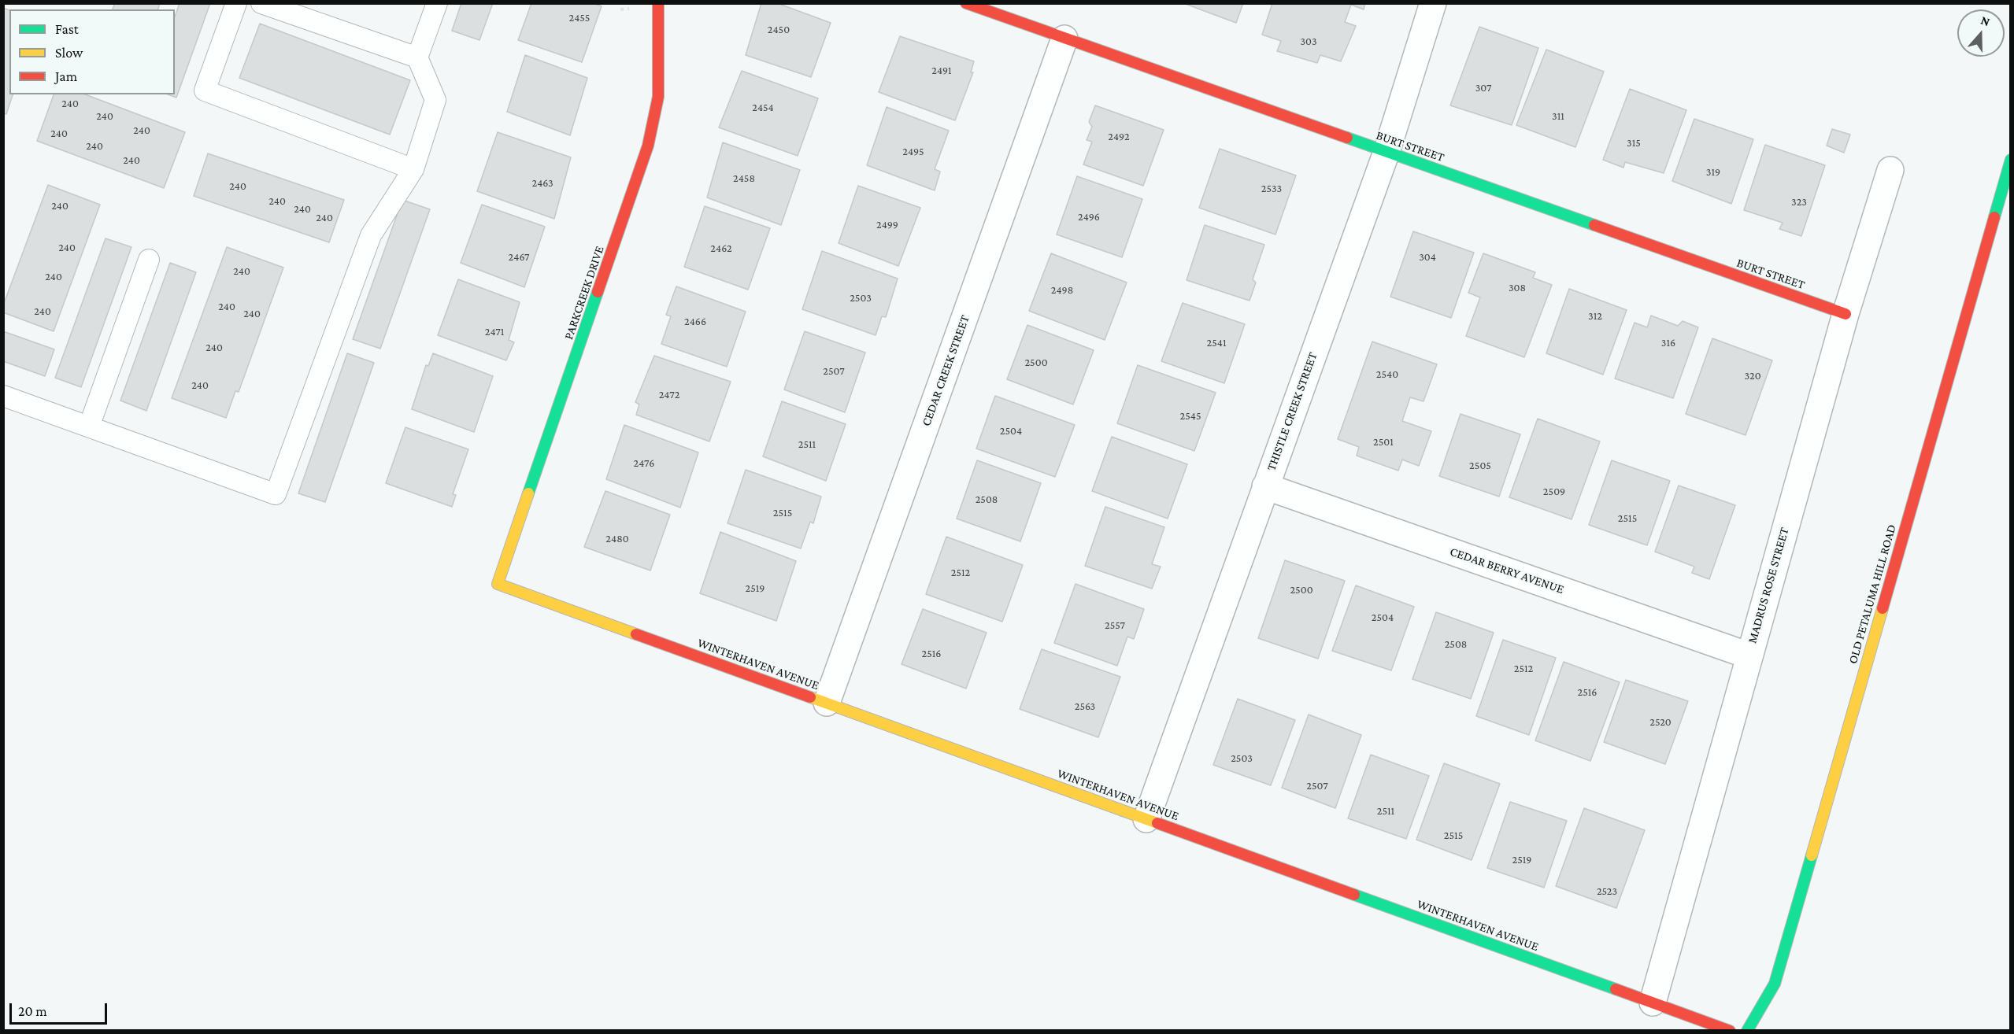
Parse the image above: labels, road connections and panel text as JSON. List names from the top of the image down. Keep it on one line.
{"streets":{"street":["BURT STREET","PARKCREEK DRIVE","CEDAR CREEK STREET","THISTLE CREEK STREET","CEDAR BERRY AVENUE","MADRUS ROSE STREET","OLD PETALUMA HILL ROAD","WINTERHAVEN AVENUE"]},"crossings":[["BURT STREET","CEDAR CREEK STREET"],["BURT STREET","THISTLE CREEK STREET"],["BURT STREET","MADRUS ROSE STREET"],["PARKCREEK DRIVE","WINTERHAVEN AVENUE"],["CEDAR CREEK STREET","WINTERHAVEN AVENUE"],["THISTLE CREEK STREET","CEDAR BERRY AVENUE"],["THISTLE CREEK STREET","WINTERHAVEN AVENUE"],["CEDAR BERRY AVENUE","MADRUS ROSE STREET"],["MADRUS ROSE STREET","WINTERHAVEN AVENUE"]],"house_numbers":["2455","2450","303","2491","307","240","2454","240","311","240","240","2492","315","240","2495","240","319","2458","2463","240","2533","240","323","240","240","2496","240","2499","240","2462","2467","304","240","240","308","2498","2503","240","240","240","312","2466","2471","2541","316","240","2500","2507","2540","320","240","2472","2545","2504","2501","2511","2476","2505","2509","2508","2515","2515","2480","2512","2519","2500","2504","2557","2508","2516","2512","2516","2563","2520","2503","2507","2511","2515","2519","2523"],"legend":["Fast","Slow","Jam"],"scale_bar":"20 m","north":"top"}
